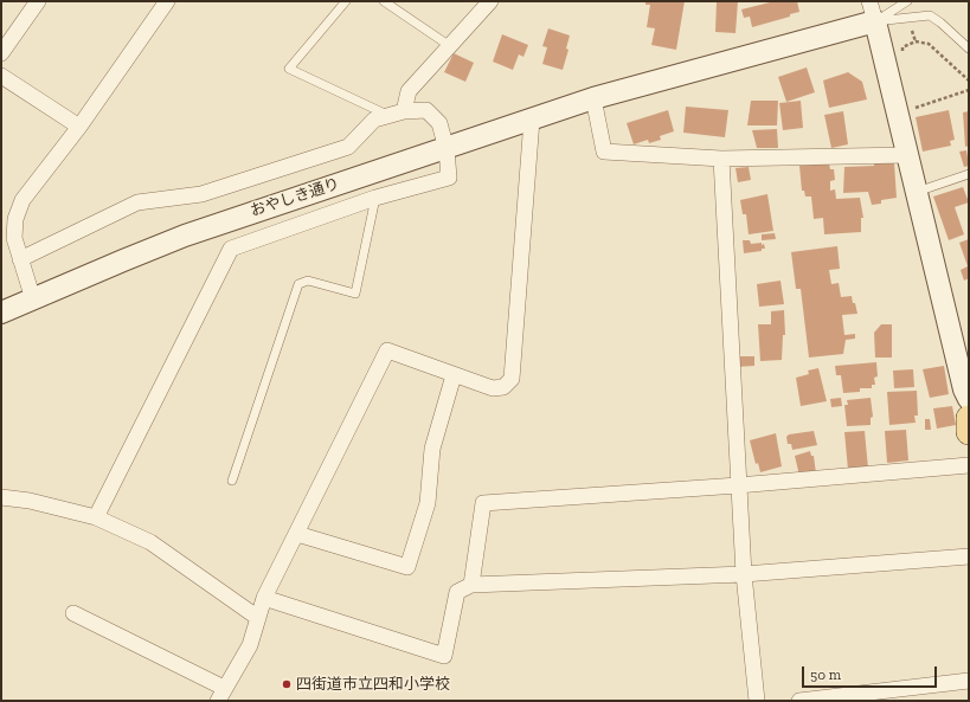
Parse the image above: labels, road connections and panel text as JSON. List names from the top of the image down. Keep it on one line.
{"streets":{"street":["おやしき通り"]},"places":["四街道市立四和小学校"],"scale_bar":"50 m"}
